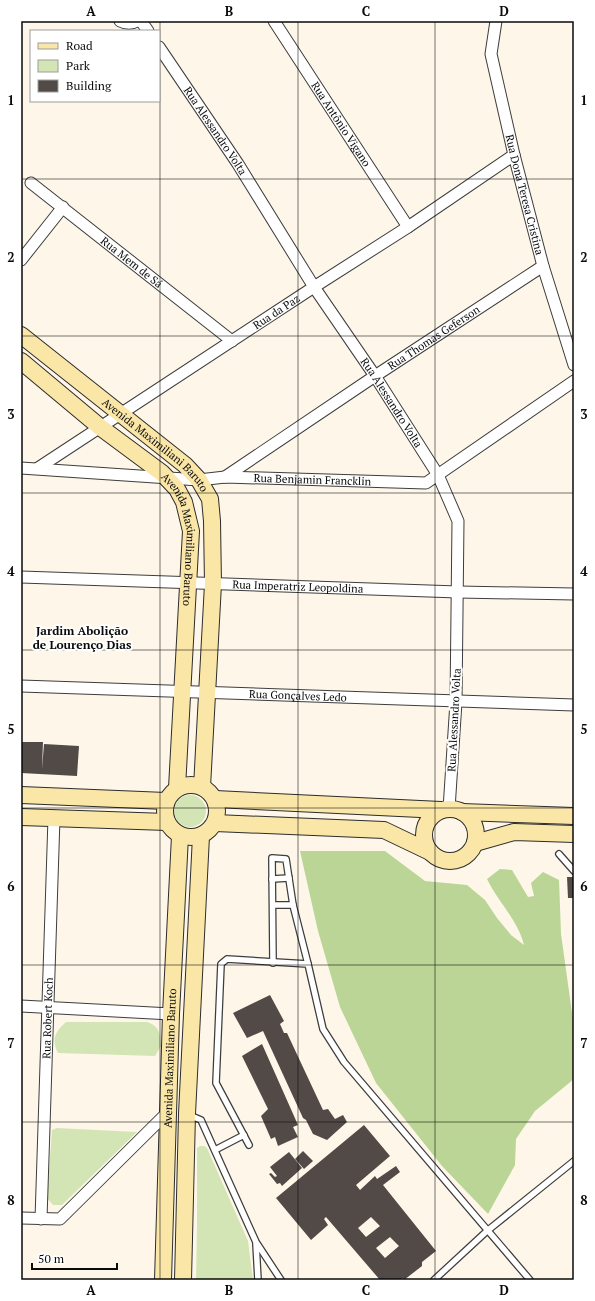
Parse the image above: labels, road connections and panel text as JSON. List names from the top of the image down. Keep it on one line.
{"streets":{"street":["Rua Antônio Vigano","Rua Alessandro Volta","Rua Dona Teresa Cristina","Rua Mem de Sá","Rua da Paz","Rua Thomas Geferson","Avenida Maximiliani Baruto","Rua Benjamin Francklin","Avenida Maximiliano Baruto","Rua Imperatriz Leopoldina","Rua Gonçalves Ledo","Rua Robert Koch"]},"crossings":[["Rua Antônio Vigano","Rua da Paz"],["Rua Alessandro Volta","Rua da Paz"],["Rua Alessandro Volta","Rua Thomas Geferson"],["Rua Alessandro Volta","Rua Benjamin Francklin"],["Rua Alessandro Volta","Rua Imperatriz Leopoldina"],["Rua Alessandro Volta","Rua Gonçalves Ledo"],["Rua Dona Teresa Cristina","Rua da Paz"],["Rua Dona Teresa Cristina","Rua Thomas Geferson"],["Rua Mem de Sá","Rua da Paz"],["Rua da Paz","Avenida Maximiliani Baruto"],["Rua da Paz","Rua Benjamin Francklin"],["Rua da Paz","Avenida Maximiliano Baruto"],["Rua Thomas Geferson","Rua Benjamin Francklin"],["Avenida Maximiliani Baruto","Rua Benjamin Francklin"],["Avenida Maximiliani Baruto","Avenida Maximiliano Baruto"],["Avenida Maximiliani Baruto","Rua Imperatriz Leopoldina"],["Avenida Maximiliani Baruto","Rua Gonçalves Ledo"],["Rua Benjamin Francklin","Avenida Maximiliano Baruto"],["Avenida Maximiliano Baruto","Rua Imperatriz Leopoldina"],["Avenida Maximiliano Baruto","Rua Gonçalves Ledo"]],"districts":["Jardim Abolição de Lourenço Dias"],"legend":["Road","Park","Building"],"scale_bar":"50 m","grid":{"columns":["A","B","C","D"],"rows":["1","2","3","4","5","6","7","8"]}}
